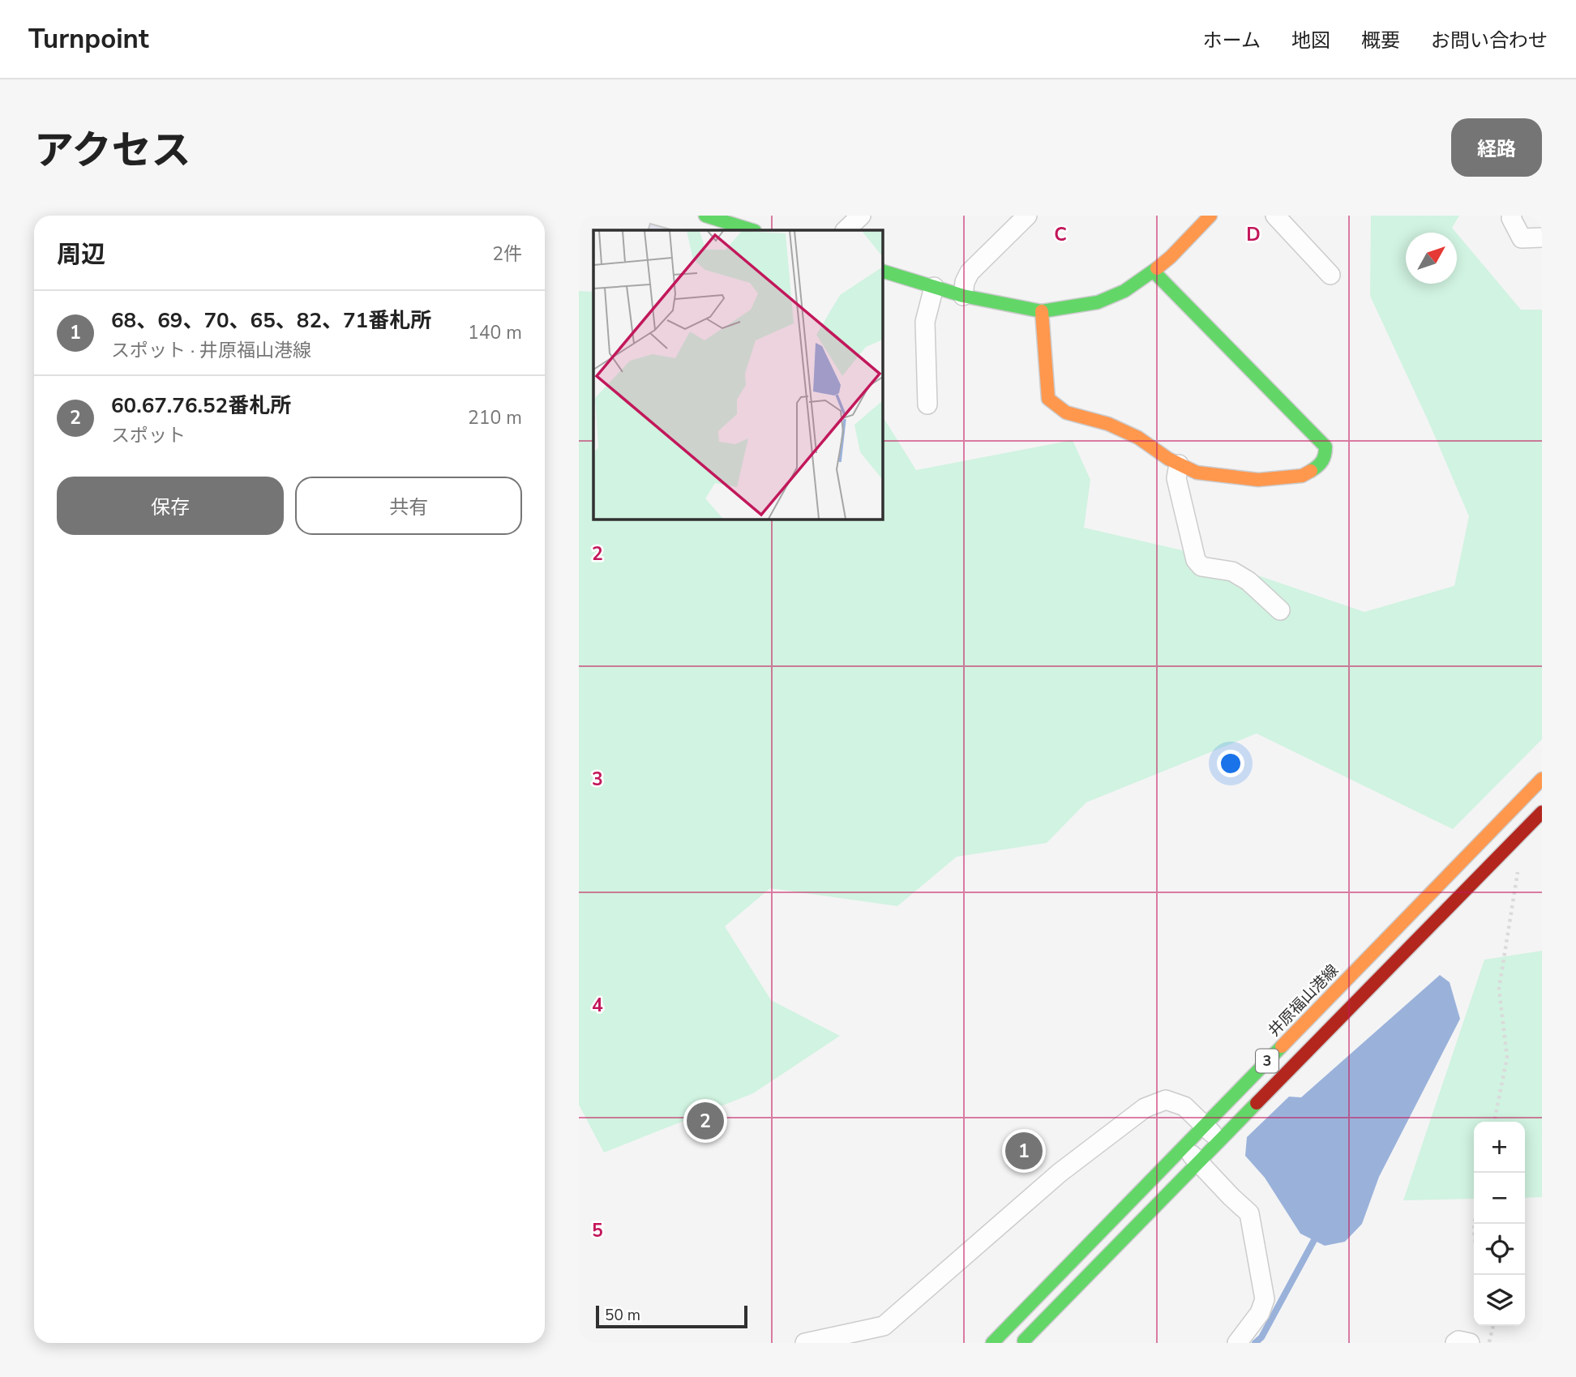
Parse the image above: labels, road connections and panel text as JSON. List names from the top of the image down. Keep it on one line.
{"streets":{"main road":["井原福山港線","3"]},"scale_bar":"50 m","north":"top right","page":{"header":"Turnpoint","nav":["ホーム","地図","概要","お問い合わせ"],"title":"アクセス","buttons":["経路",["保存","共有"]],"heading":["周辺","2件"],"list":[{"mark":"1","name":"68、69、70、65、82、71番札所","note":"スポット · 井原福山港線","value":"140 m"},{"mark":"2","name":"60.67.76.52番札所","note":"スポット","value":"210 m"}],"pins":["2","1"],"map_buttons":["+","−"],"scale":"50 m"},"grid":{"columns":["C","D"],"rows":["2","3","4","5"]}}
